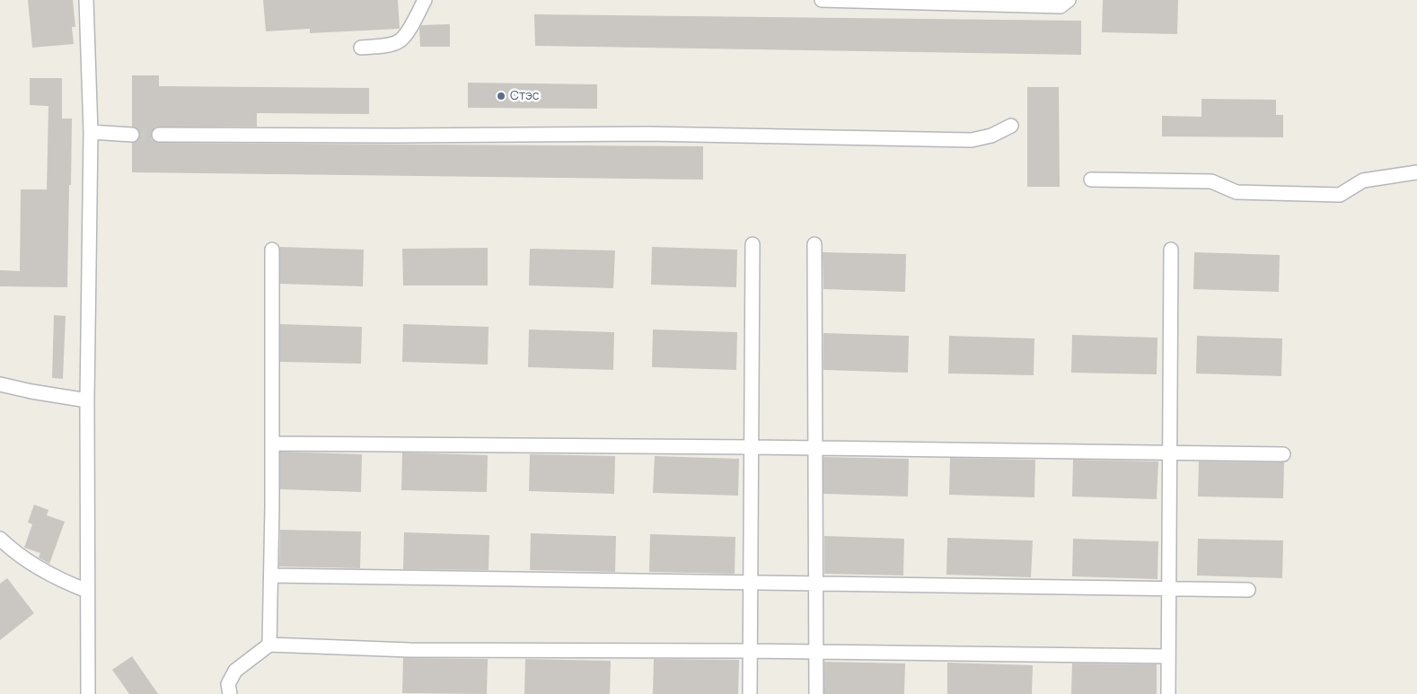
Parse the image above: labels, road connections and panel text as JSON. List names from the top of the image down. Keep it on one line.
{"places":["Стэс"]}
